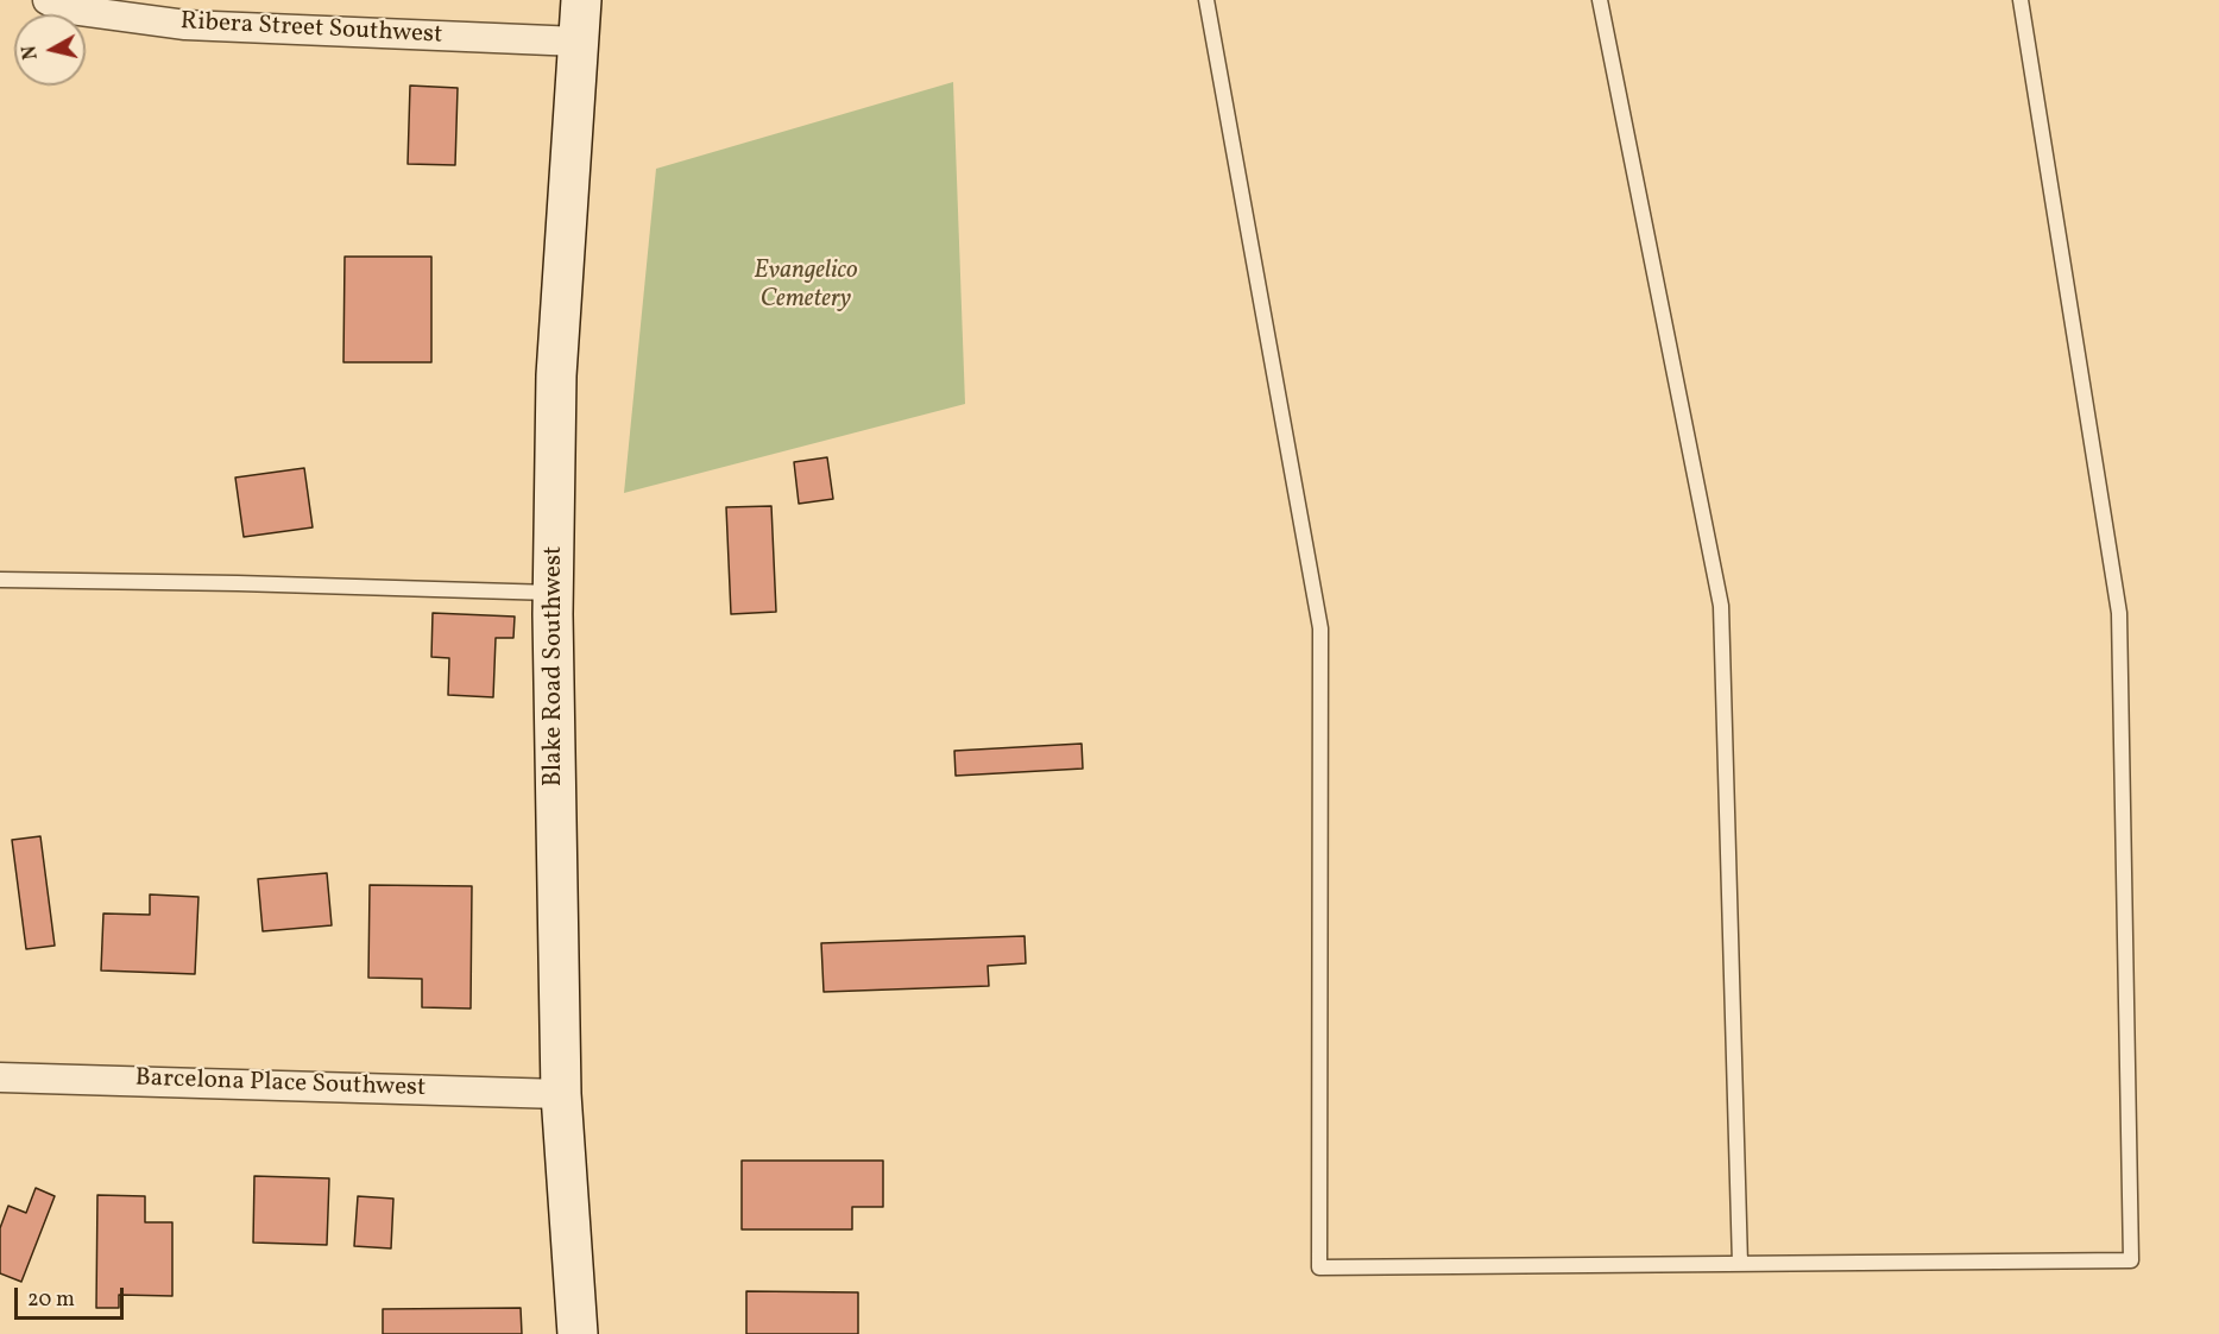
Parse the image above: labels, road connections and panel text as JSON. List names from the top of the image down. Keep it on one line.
{"streets":{"main road":["Blake Road Southwest"],"street":["Ribera Street Southwest","Barcelona Place Southwest"]},"crossings":[["Ribera Street Southwest","Blake Road Southwest"],["Blake Road Southwest","Barcelona Place Southwest"]],"parks":["Evangelico Cemetery"],"scale_bar":"20 m","north":"left"}
